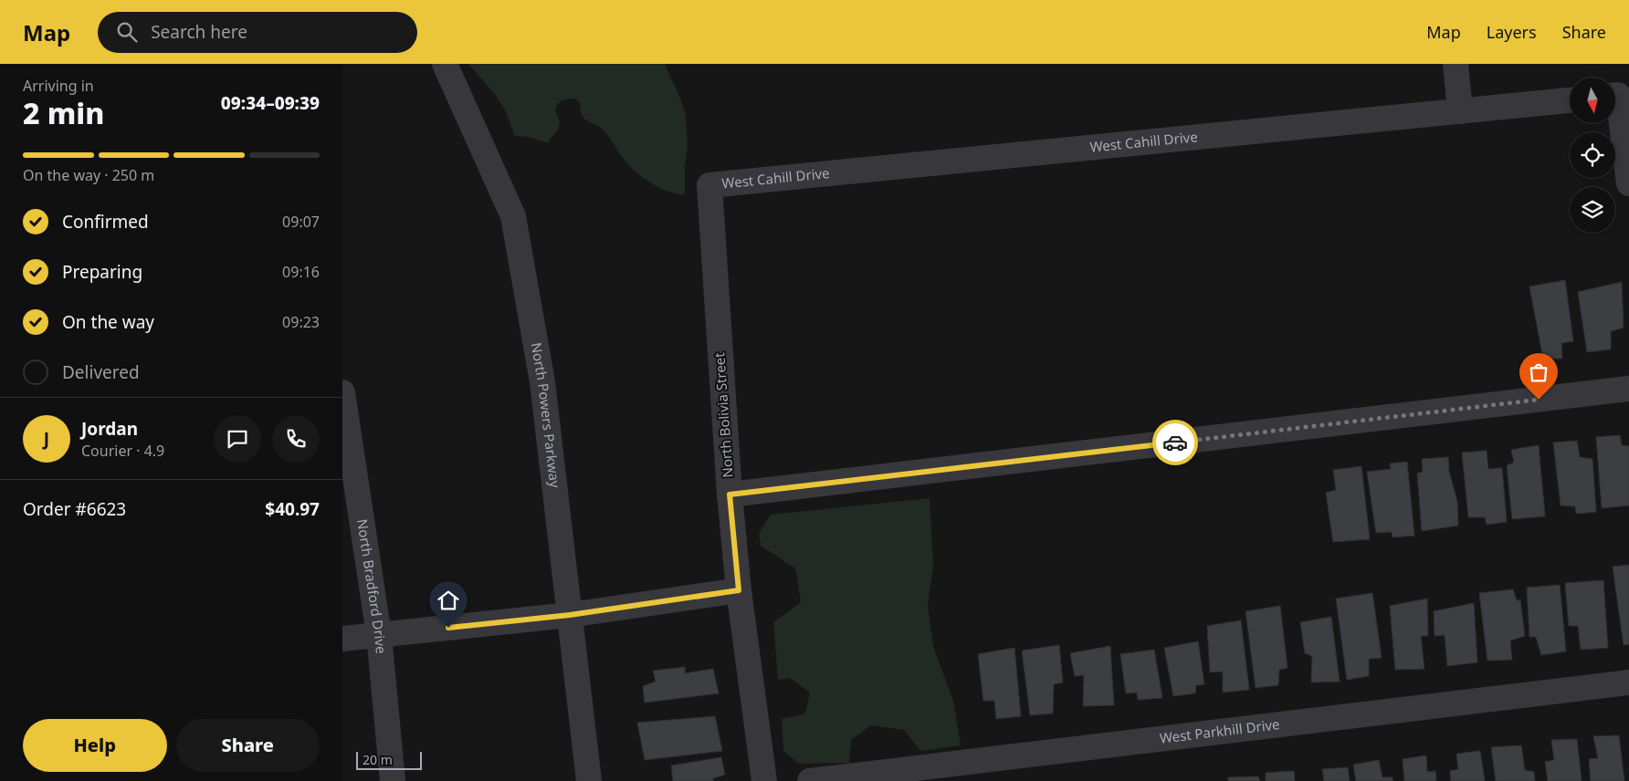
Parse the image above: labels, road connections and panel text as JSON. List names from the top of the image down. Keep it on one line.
{"streets":{"street":["West Cahill Drive","North Powers Parkway","North Bolivia Street","North Bradford Drive","West Parkhill Drive"]},"crossings":[["West Cahill Drive","North Bolivia Street"]],"scale_bar":"20 m","north":"bottom","page":{"header":"Map","search":"Search here","nav":["Map","Layers","Share"],"heading":["2 min","Arriving in","09:34–09:39"],"panel":["Jordan","Courier · 4.9","Order #6623","$40.97"],"bar":"On the way · 250 m","list":[["Confirmed","09:07"],["Preparing","09:16"],["On the way","09:23"],"Delivered"],"round":"J","buttons":["Help","Share"],"scale":"20 m"}}
